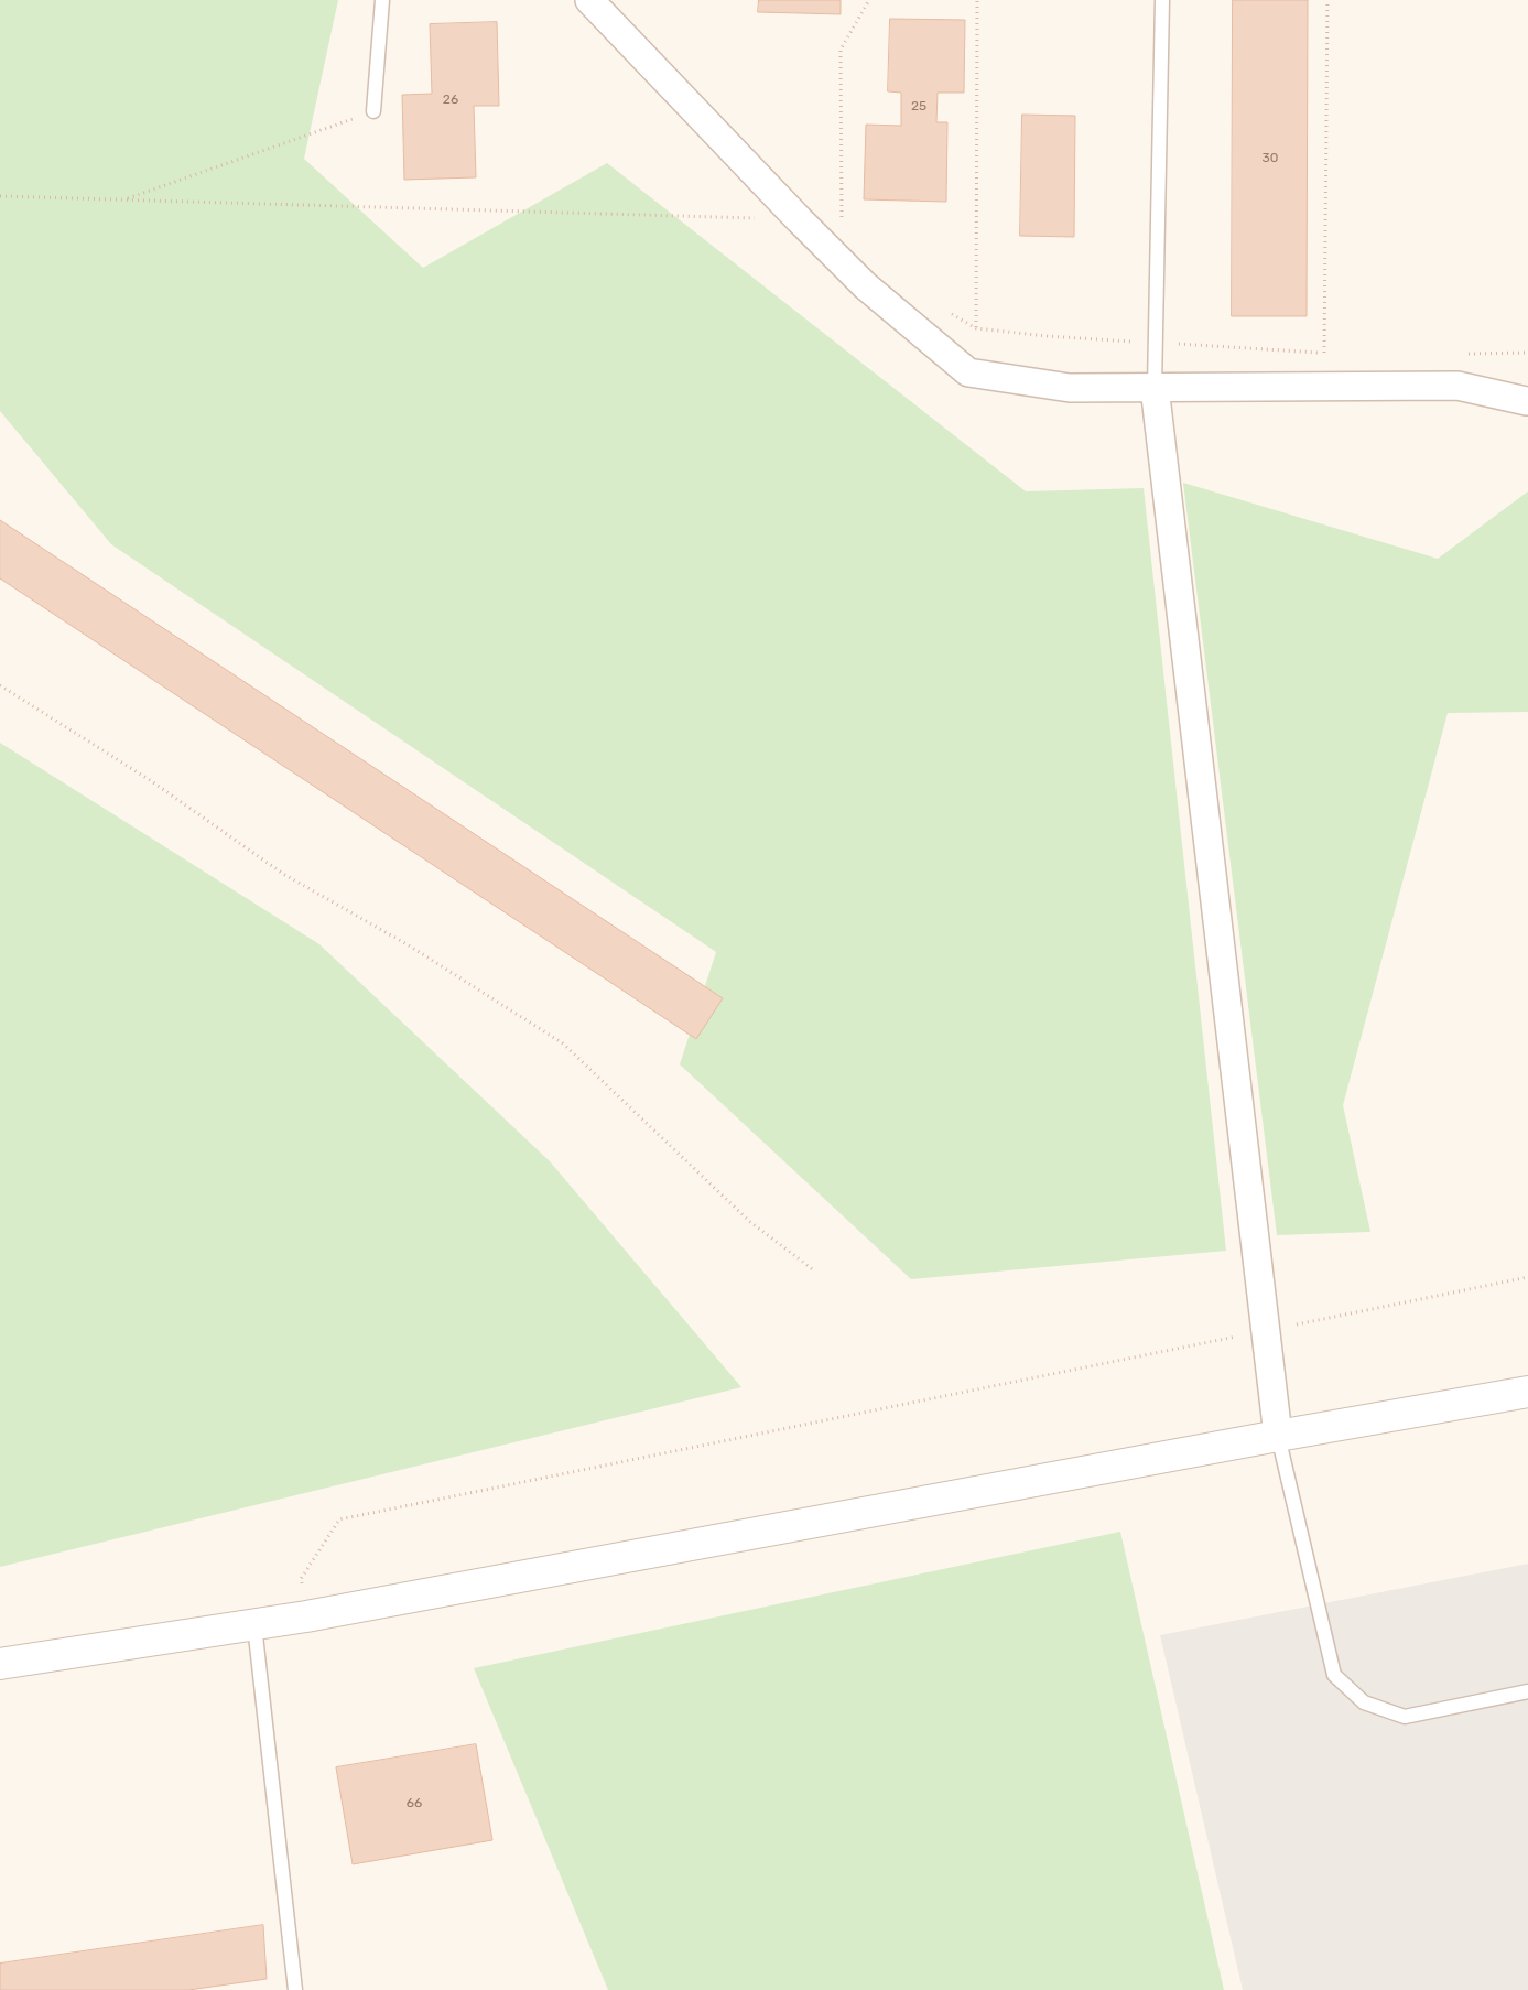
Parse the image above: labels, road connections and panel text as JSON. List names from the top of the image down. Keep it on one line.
{"house_numbers":["26","25","30","66"]}
